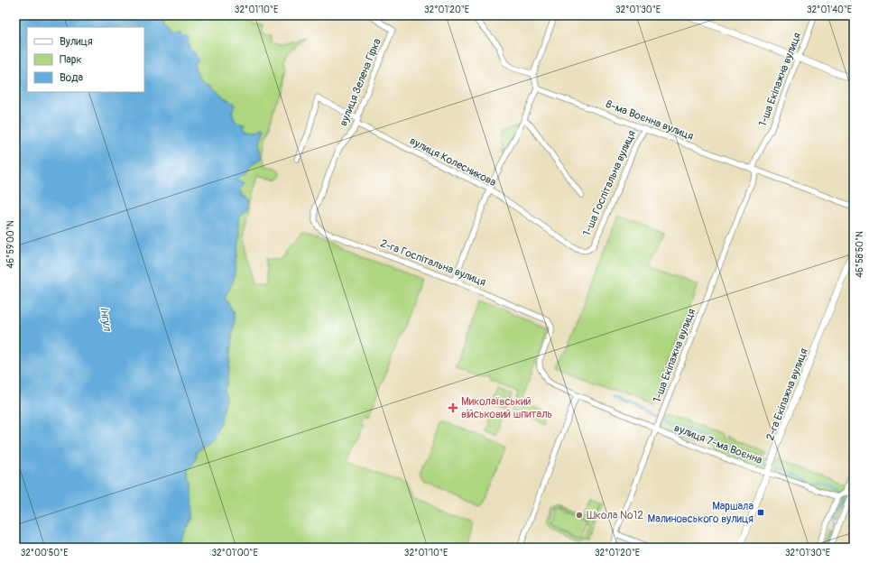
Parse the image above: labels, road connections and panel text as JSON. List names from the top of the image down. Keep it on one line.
{"streets":{"street":["1-ша Екіпажна вулиця","вулиця Зелена Гірка","8-ма Воєнна вулиця","вулиця Колесникова","1-ша Госпітальна вулиця","2-га Госпітальна вулиця","2-га Екіпажна вулиця","вулиця 7-ма Воєнна"]},"crossings":[["1-ша Екіпажна вулиця","8-ма Воєнна вулиця"],["1-ша Екіпажна вулиця","вулиця 7-ма Воєнна"],["вулиця Зелена Гірка","вулиця Колесникова"],["вулиця Зелена Гірка","2-га Госпітальна вулиця"],["8-ма Воєнна вулиця","1-ша Госпітальна вулиця"],["вулиця Колесникова","1-ша Госпітальна вулиця"],["2-га Госпітальна вулиця","вулиця 7-ма Воєнна"],["2-га Екіпажна вулиця","вулиця 7-ма Воєнна"]],"water":["Інгул"],"places":{"health":["Миколаївський військовий шпиталь"],"transit":["Маршала Малиновського вулиця"],"other":["Школа №12"]},"legend":["Вулиця","Парк","Вода"],"coordinates":["32°01'10\"E","32°01'20\"E","32°01'30\"E","32°01'40\"E","46°59'00\"N","46°58'50\"N","32°00'50\"E","32°01'00\"E"]}
